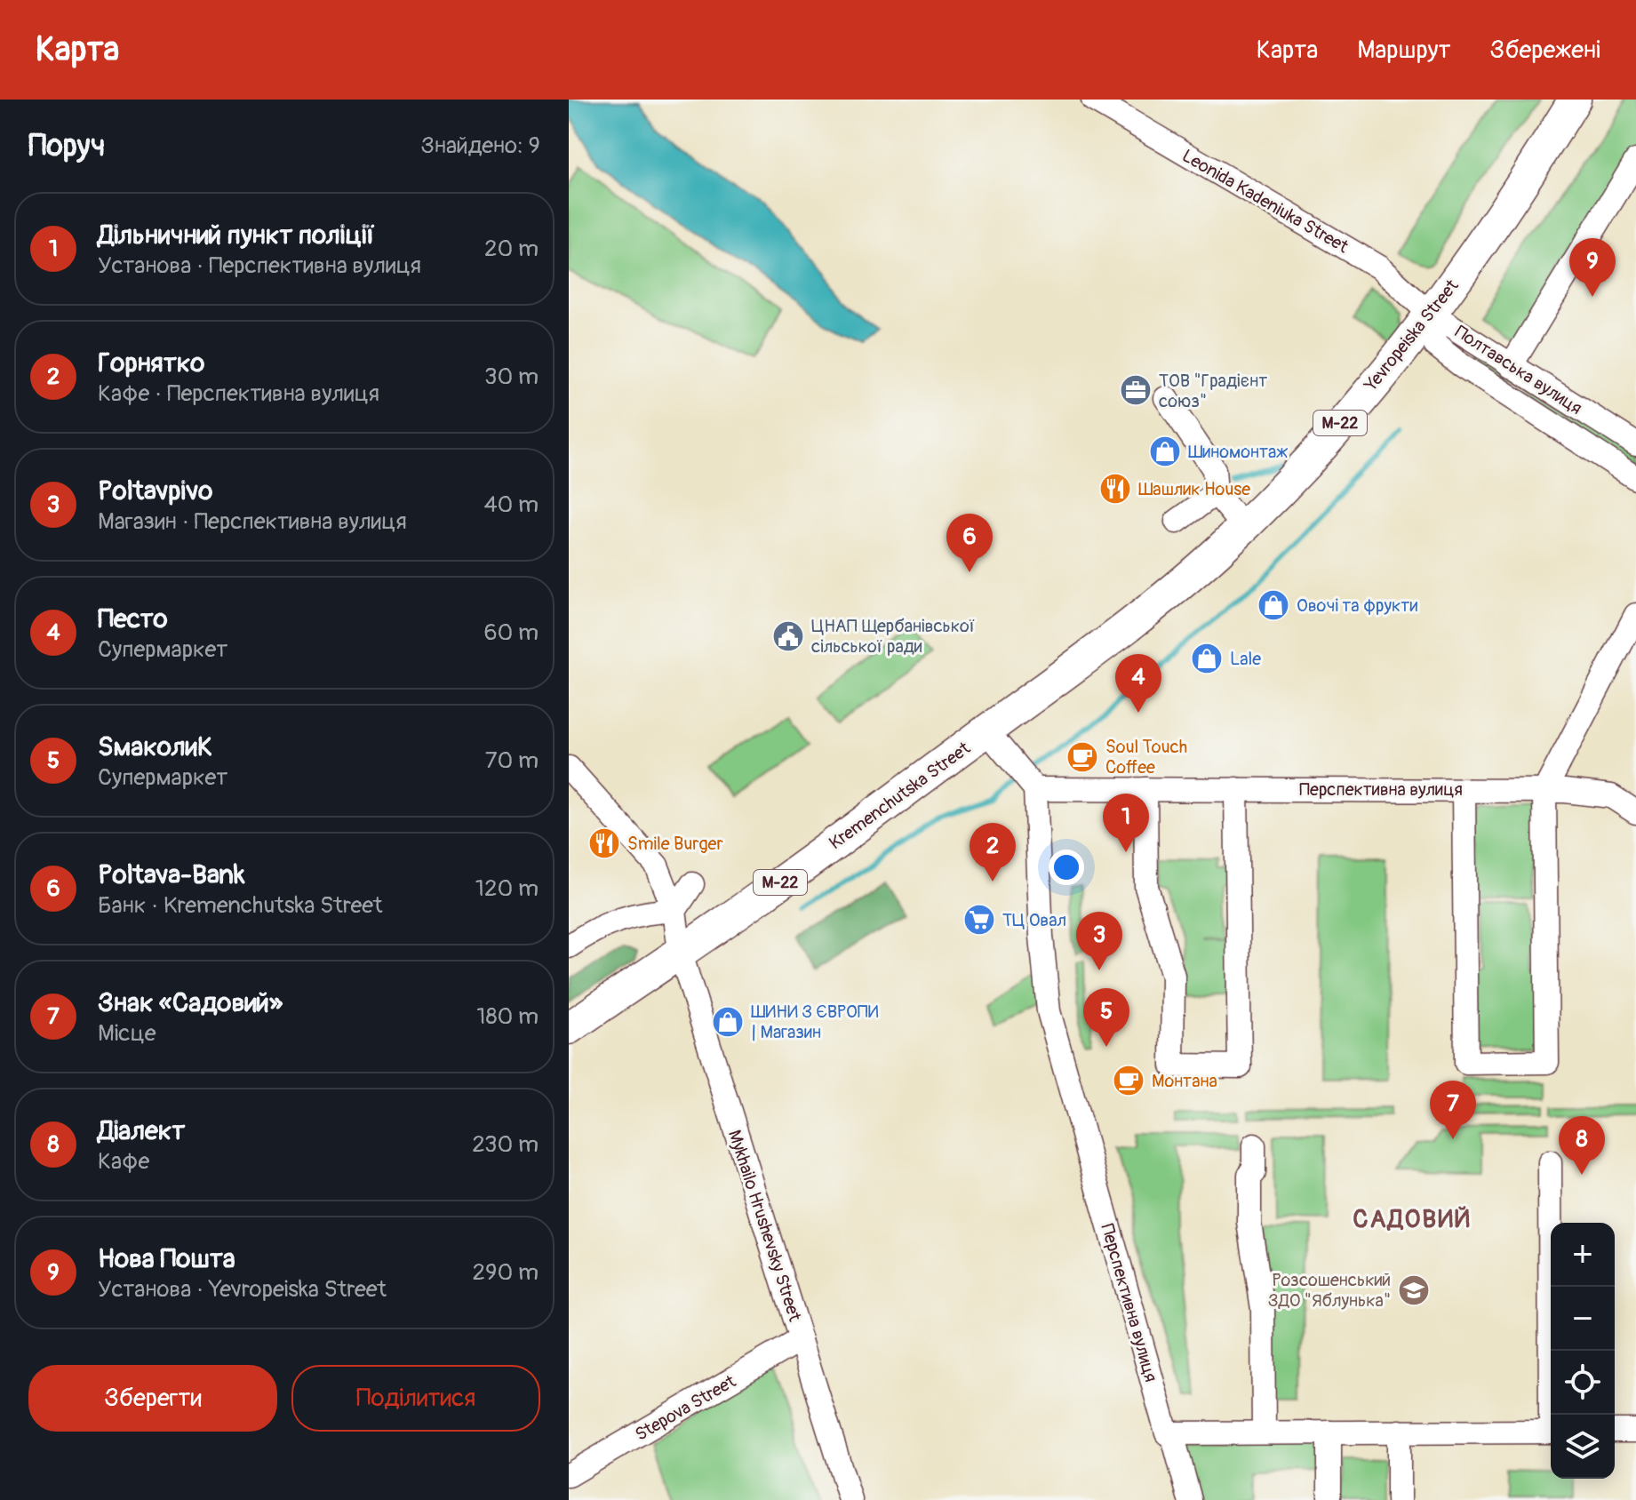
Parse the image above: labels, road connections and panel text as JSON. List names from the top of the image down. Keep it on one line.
{"streets":{"highway":["Yevropeiska Street","М-22","Kremenchutska Street"],"street":["Leonida Kadeniuka Street","Полтавська вулиця","Перспективна вулиця","Mykhailo Hrushevsky Street","Stepova Street"]},"crossings":[["Leonida Kadeniuka Street","Yevropeiska Street"],["Leonida Kadeniuka Street","Полтавська вулиця"],["Yevropeiska Street","Полтавська вулиця"],["Yevropeiska Street","Kremenchutska Street"],["Kremenchutska Street","Mykhailo Hrushevsky Street"],["Mykhailo Hrushevsky Street","Stepova Street"]],"districts":["САДОВИЙ"],"places":{"office":["ТОВ \"Градієнт союз\""],"shop":["Шиномонтаж","Овочі та фрукти","Lale","ШИНИ З ЄВРОПИ | Магазин"],"restaurant":["Шашлик House","Smile Burger"],"public building":["ЦНАП Щербанівської сільської ради"],"cafe":["Soul Touch Coffee","Монтана"],"supermarket":["ТЦ Овал"],"school or university":["Розсошенський ЗДО \"Яблунька\""]},"page":{"header":"Карта","nav":["Карта","Маршрут","Збережені"],"heading":["Поруч","Знайдено: 9"],"list":[{"mark":"1","name":"Дільничний пункт поліції","note":"Установа · Перспективна вулиця","value":"20 m"},{"mark":"2","name":"Горнятко","note":"Кафе · Перспективна вулиця","value":"30 m"},{"mark":"3","name":"Poltavpivo","note":"Магазин · Перспективна вулиця","value":"40 m"},{"mark":"4","name":"Песто","note":"Супермаркет","value":"60 m"},{"mark":"5","name":"SмаколиК","note":"Супермаркет","value":"70 m"},{"mark":"6","name":"Poltava-Bank","note":"Банк · Kremenchutska Street","value":"120 m"},{"mark":"7","name":"Знак «Садовий»","note":"Місце","value":"180 m"},{"mark":"8","name":"Діалект","note":"Кафе","value":"230 m"},{"mark":"9","name":"Нова Пошта","note":"Установа · Yevropeiska Street","value":"290 m"}],"pins":["9","6","4","1","2","3","5","7","8"],"map_buttons":["+","−"],"buttons":["Зберегти","Поділитися"]}}
